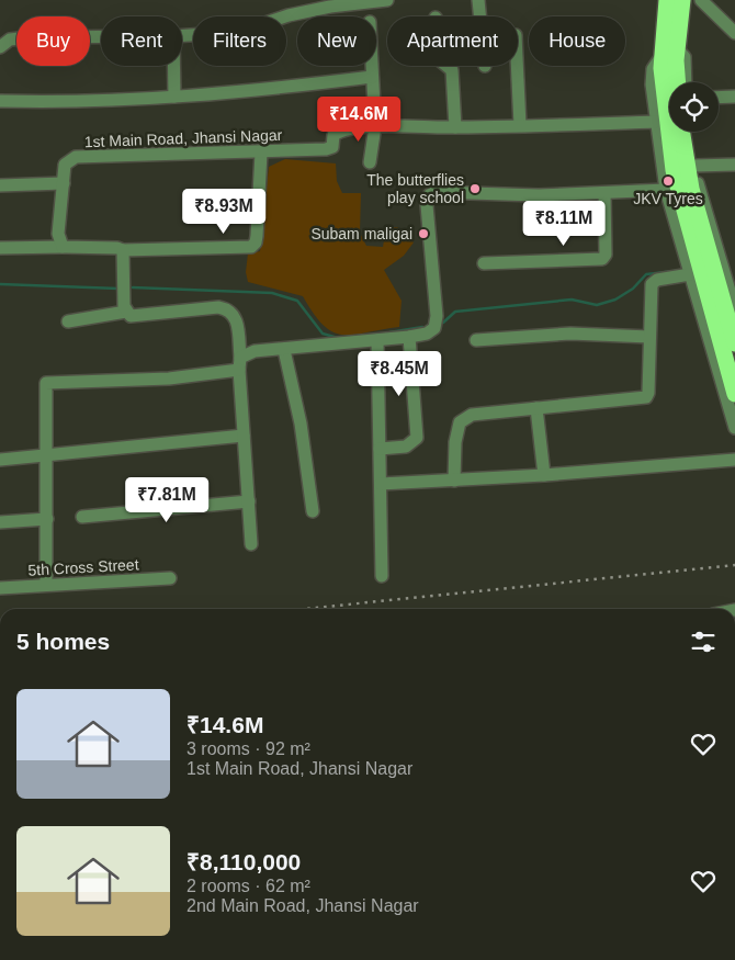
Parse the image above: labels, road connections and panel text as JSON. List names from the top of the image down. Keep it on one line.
{"streets":{"street":["1st Main Road, Jhansi Nagar","5th Cross Street"]},"places":["JKV Tyres","The butterflies play school","Subam maligai"],"page":{"chip":["Buy","Rent","Filters","New","Apartment","House"],"price":["₹14.6M","₹8.93M","₹8.11M","₹8.45M","₹7.81M"],"heading":"5 homes","list":[{"name":"₹14.6M","note":"3 rooms · 92 m² · 1st Main Road, Jhansi Nagar"},{"name":"₹8,110,000","note":"2 rooms · 62 m² · 2nd Main Road, Jhansi Nagar"}]}}
